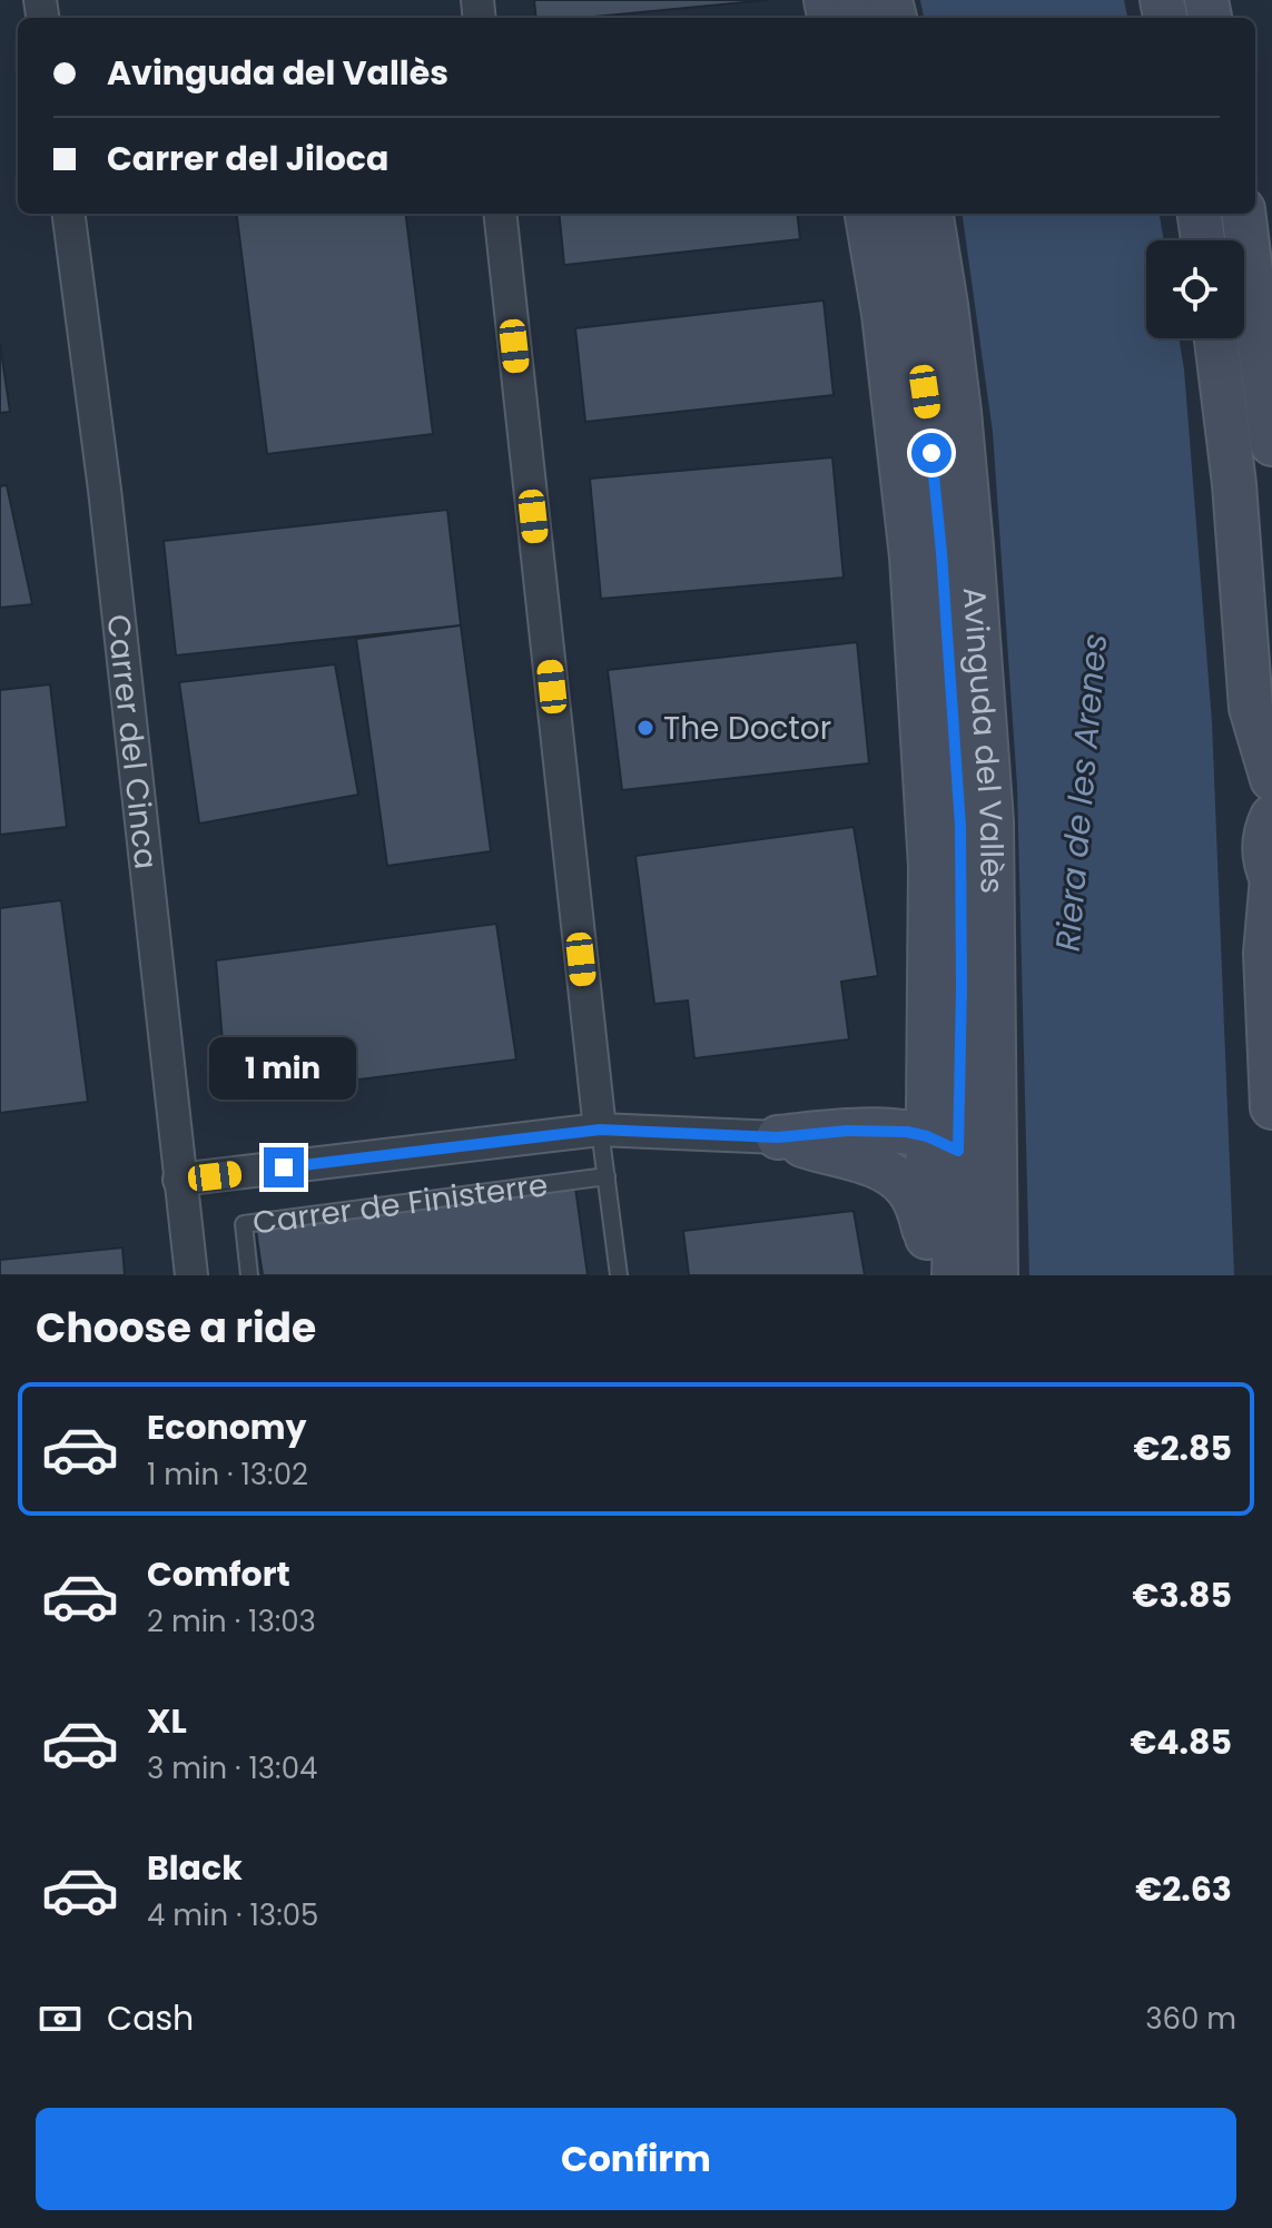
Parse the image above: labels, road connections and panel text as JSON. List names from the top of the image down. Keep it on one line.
{"streets":{"main road":["Avinguda del Vallès"],"street":["Carrer del Cinca"],"lane":["Carrer de Finisterre"]},"water":["Riera de les Arenes"],"places":["The Doctor"],"page":{"banner":["Avinguda del Vallès","Carrer del Jiloca"],"bubble":"1 min","heading":"Choose a ride","list":[{"name":"Economy","note":"1 min · 13:02","value":"€2.85"},{"name":"Comfort","note":"2 min · 13:03","value":"€3.85"},{"name":"XL","note":"3 min · 13:04","value":"€4.85"},{"name":"Black","note":"4 min · 13:05","value":"€2.63"}],"pay":["Cash","360 m"],"buttons":"Confirm"}}
